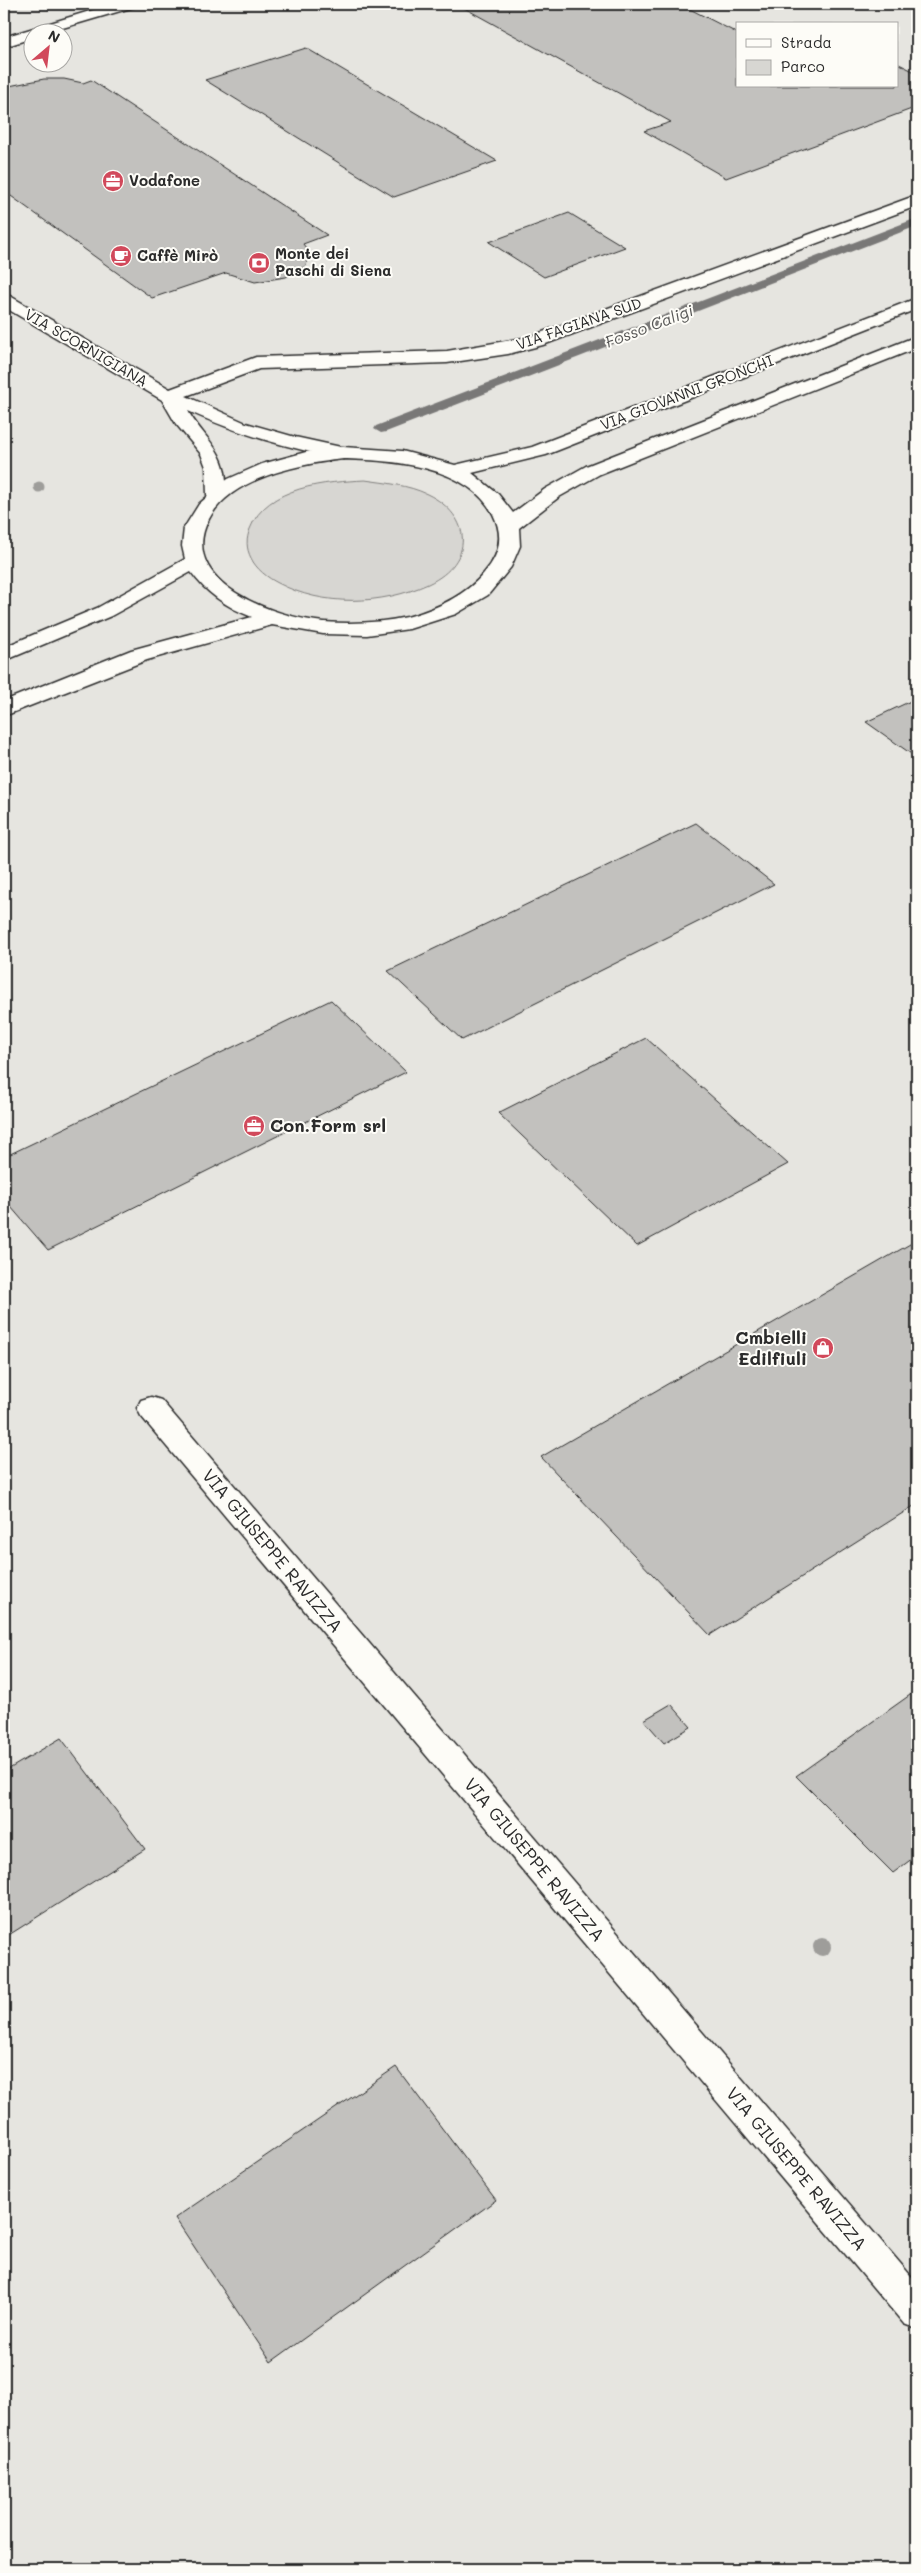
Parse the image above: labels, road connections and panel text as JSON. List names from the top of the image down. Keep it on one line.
{"streets":{"main road":["VIA FAGIANA SUD","VIA SCORNIGIANA","VIA GIOVANNI GRONCHI","VIA GIUSEPPE RAVIZZA"]},"crossings":[["VIA FAGIANA SUD","VIA SCORNIGIANA"]],"water":["Fosso Caligi"],"places":{"office":["Vodafone","Con.Form srl"],"cafe":["Caffè Mirò"],"bank":["Monte dei Paschi di Siena"],"shop":["Cmbielli Edilfiuli"]},"legend":["Strada","Parco"],"north":"top right"}
